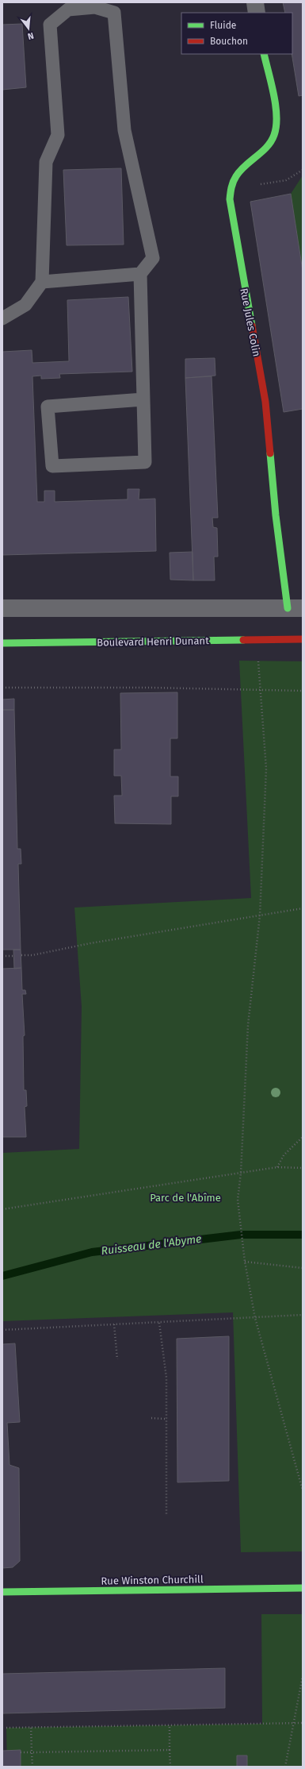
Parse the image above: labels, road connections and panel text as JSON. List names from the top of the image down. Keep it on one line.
{"streets":{"street":["Rue Jules Colin","Boulevard Henri Dunant","Rue Winston Churchill"]},"water":["Ruisseau de l'Abyme"],"parks":["Parc de l'Abîme"],"legend":["Fluide","Bouchon"],"north":"bottom"}
